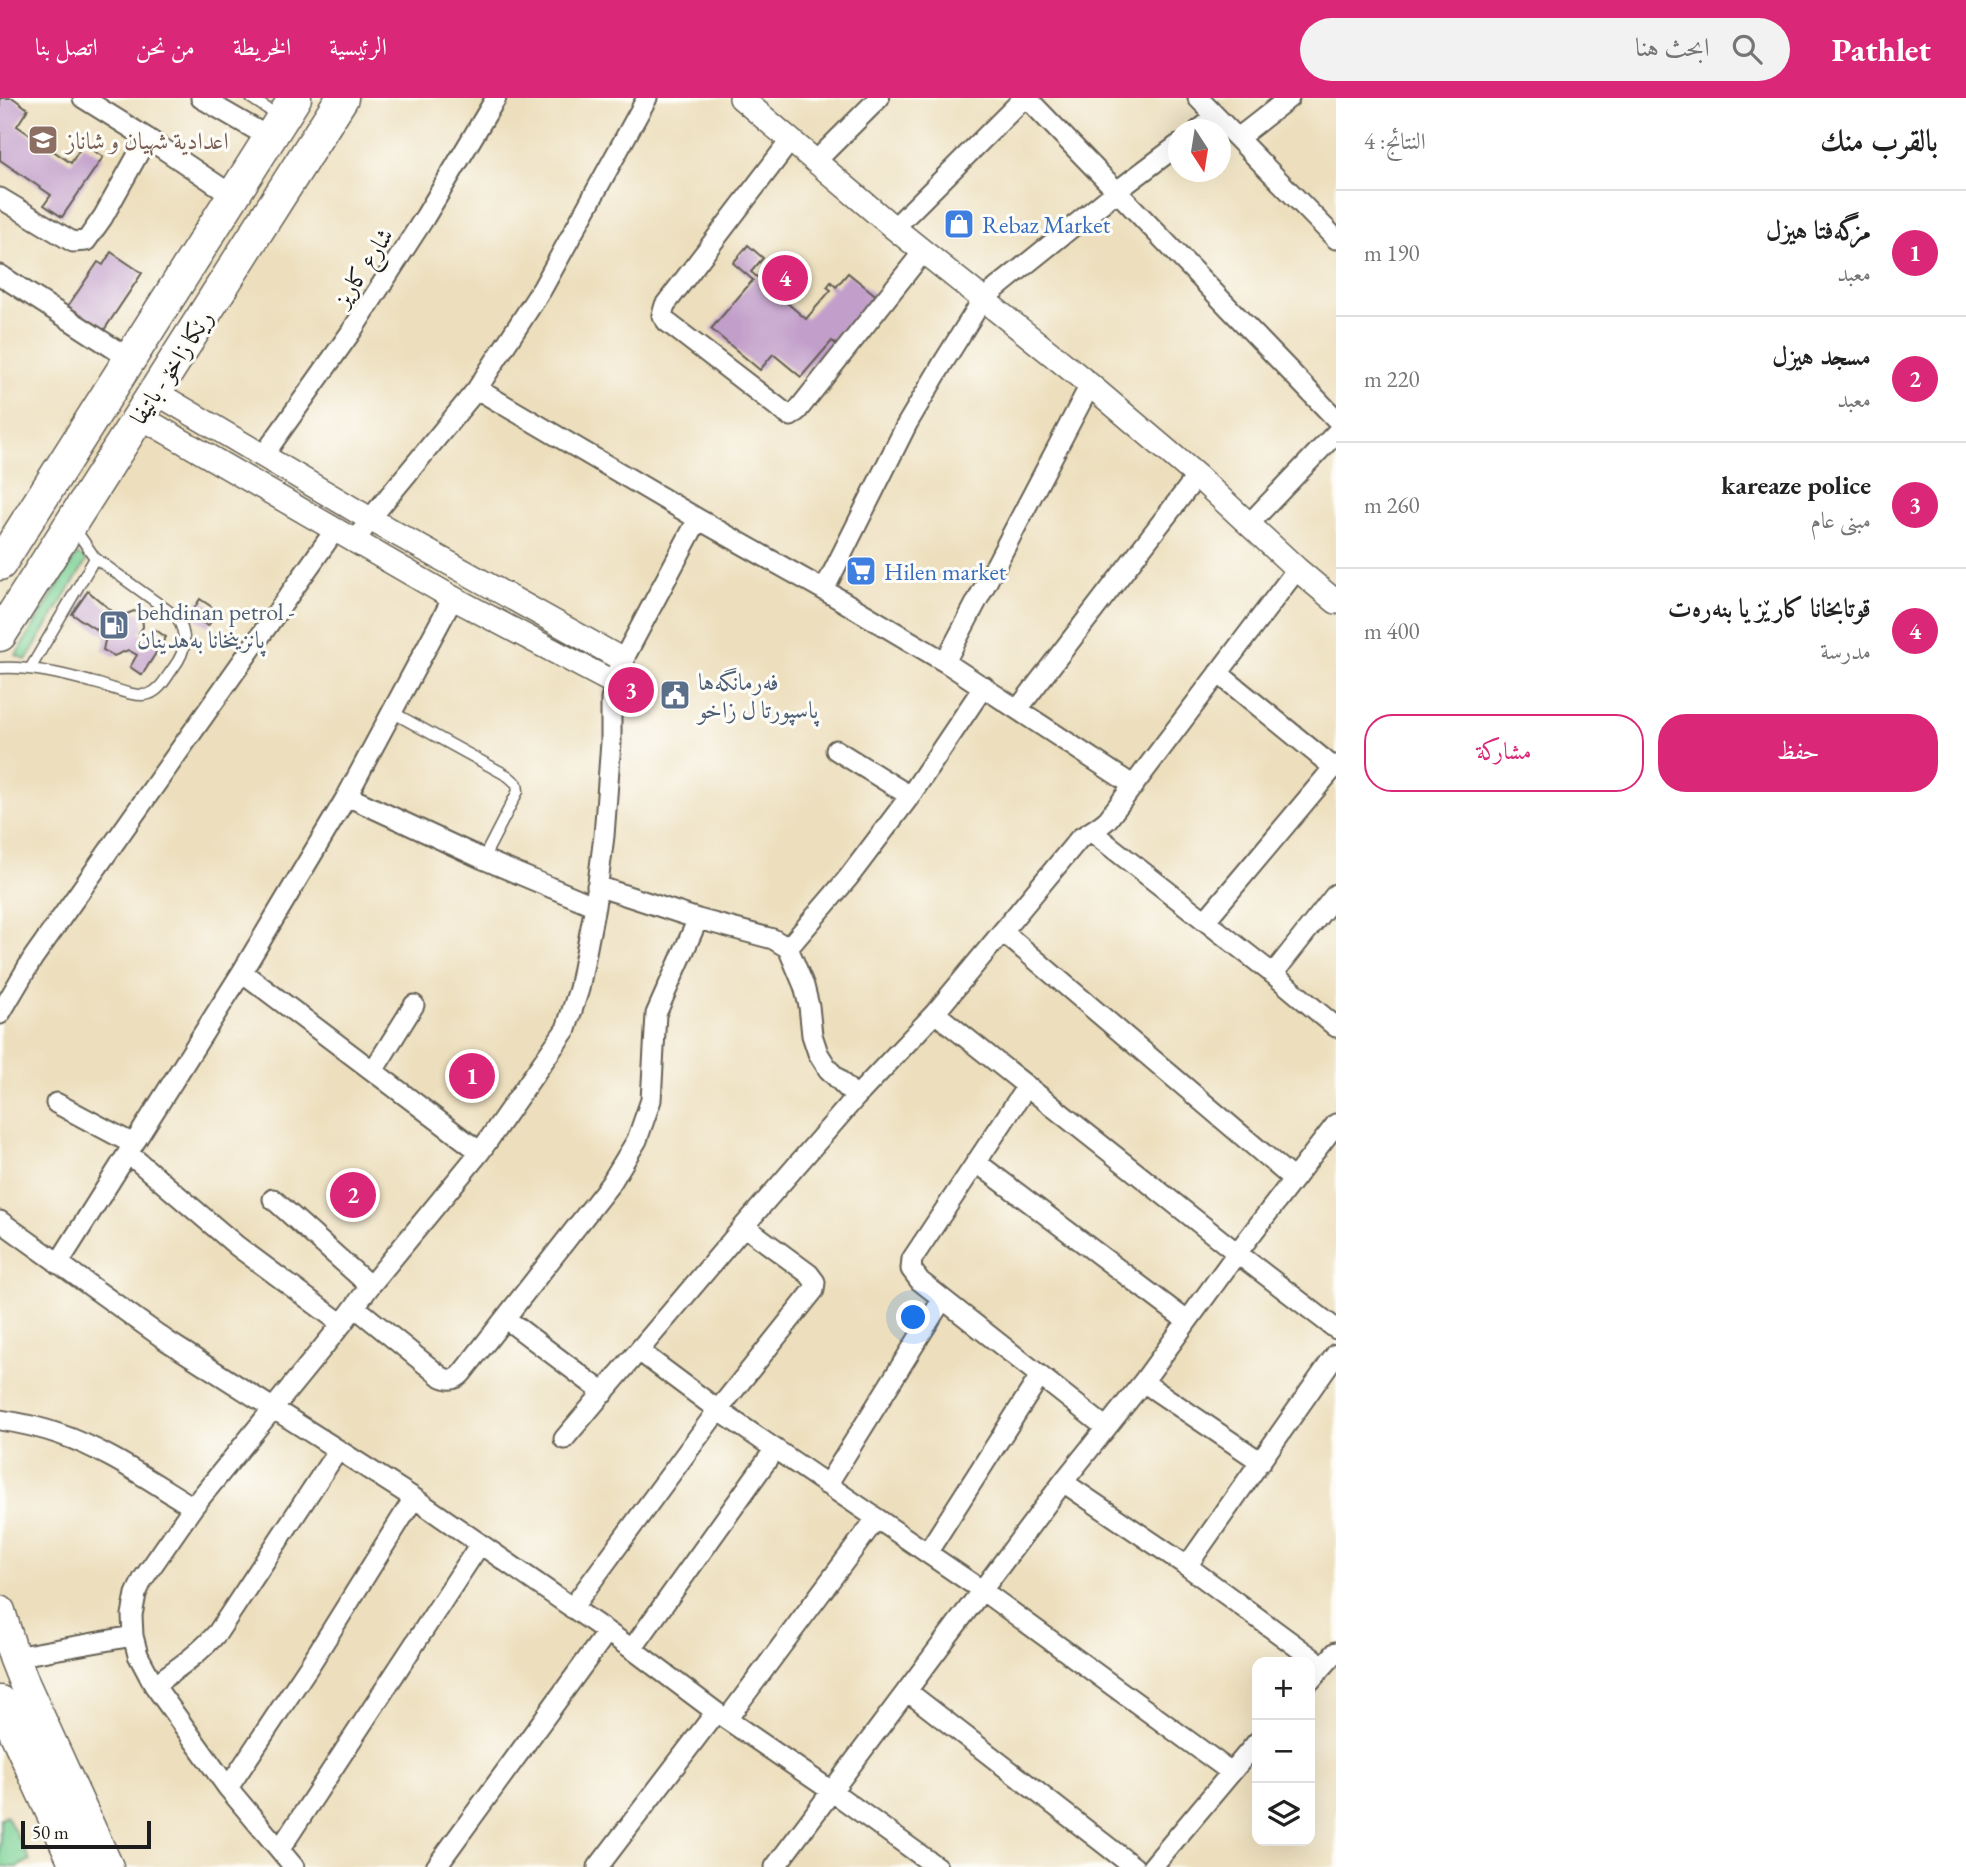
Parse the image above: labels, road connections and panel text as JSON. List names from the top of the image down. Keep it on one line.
{"streets":{"highway":["رێکا زاخۆ - باتیفا"],"street":["شارع كاريز"]},"places":{"school or university":["اعدادية شهيان و شاناز"],"shop":["Rebaz Market"],"supermarket":["Hilen market"],"fuel station":["behdinan petrol - پانزینخانا بەهدینان"],"public building":["فەرمانگەها پاسپورتا ل زاخو"]},"scale_bar":"50 m","north":"bottom","page":{"header":"Pathlet","search":"ابحث هنا","nav":["الرئيسية","الخريطة","من نحن","اتصل بنا"],"heading":["بالقرب منك","النتائج: 4"],"list":[{"mark":"1","name":"مزگەفتا هیزل","note":"معبد","value":"190 m"},{"mark":"2","name":"مسجد هيزل","note":"معبد","value":"220 m"},{"mark":"3","name":"kareaze police","note":"مبنى عام","value":"260 m"},{"mark":"4","name":"قوتابخانا کارێز یا بنەرەت","note":"مدرسة","value":"400 m"}],"pins":["4","3","1","2"],"buttons":["حفظ","مشاركة"],"map_buttons":["+","−"],"scale":"50 m"}}
